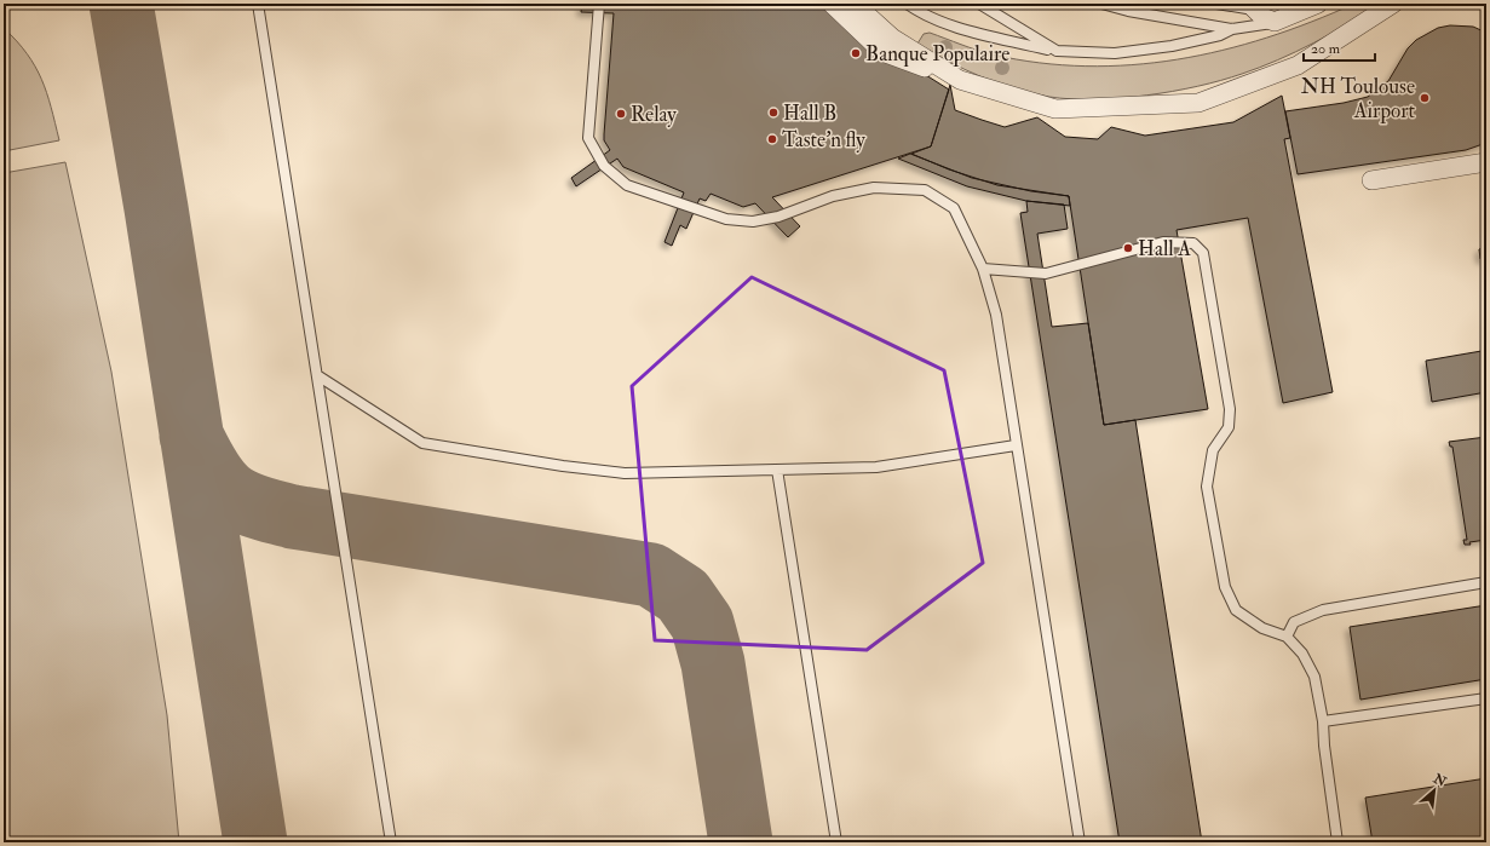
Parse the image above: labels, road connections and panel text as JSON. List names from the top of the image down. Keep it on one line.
{"places":["Banque Populaire","NH Toulouse Airport","Hall B","Relay","Taste'n fly","Hall A"],"scale_bar":"20 m","north":"top right"}
